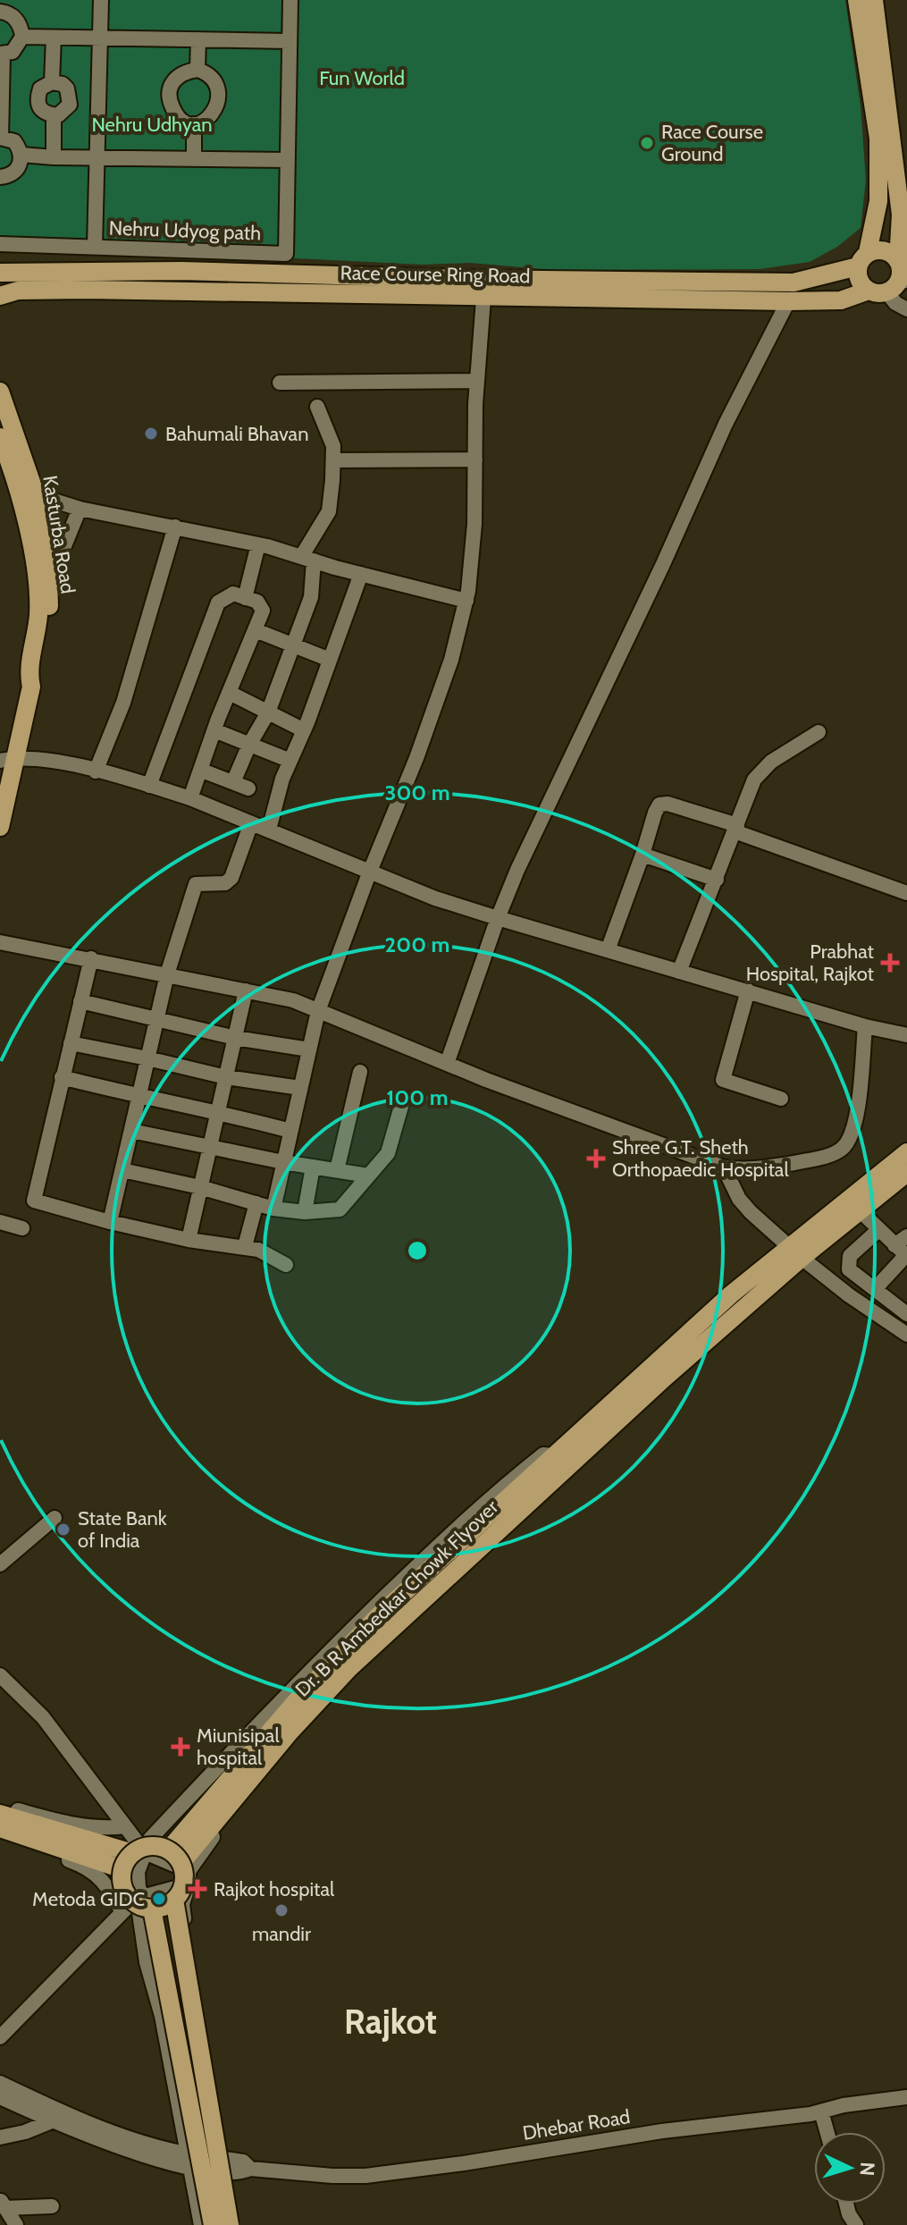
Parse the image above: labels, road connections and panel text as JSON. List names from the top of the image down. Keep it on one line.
{"streets":{"main road":["Race Course Ring Road","Kasturba Road","Dr. B R Ambedkar Chowk Flyover"],"street":["Nehru Udyog path","Dhebar Road"]},"districts":["Rajkot"],"parks":["Fun World","Nehru Udhyan"],"places":{"other":["Race Course Ground","Bahumali Bhavan","State Bank of India","Metoda GIDC","mandir"],"health":["Prabhat Hospital, Rajkot","Shree G.T. Sheth Orthopaedic Hospital","Miunisipal hospital","Rajkot hospital"]},"north":"right","rings":["300 m","200 m","100 m"]}
